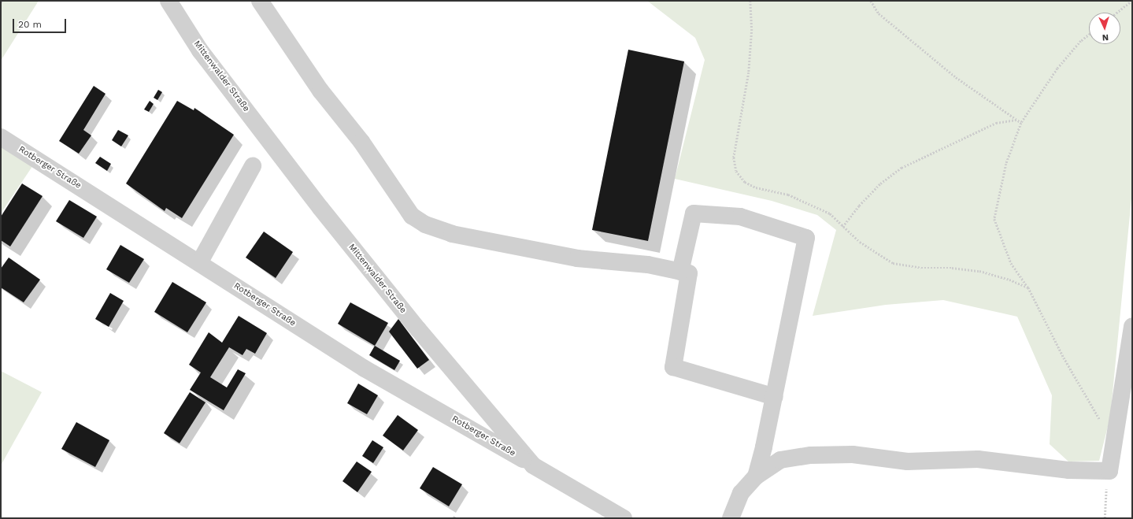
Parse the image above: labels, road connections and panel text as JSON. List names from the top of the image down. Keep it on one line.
{"streets":{"street":["Mittenwalder Straße","Rotberger Straße"]},"crossings":[["Mittenwalder Straße","Rotberger Straße"]],"scale_bar":"20 m","north":"bottom"}
